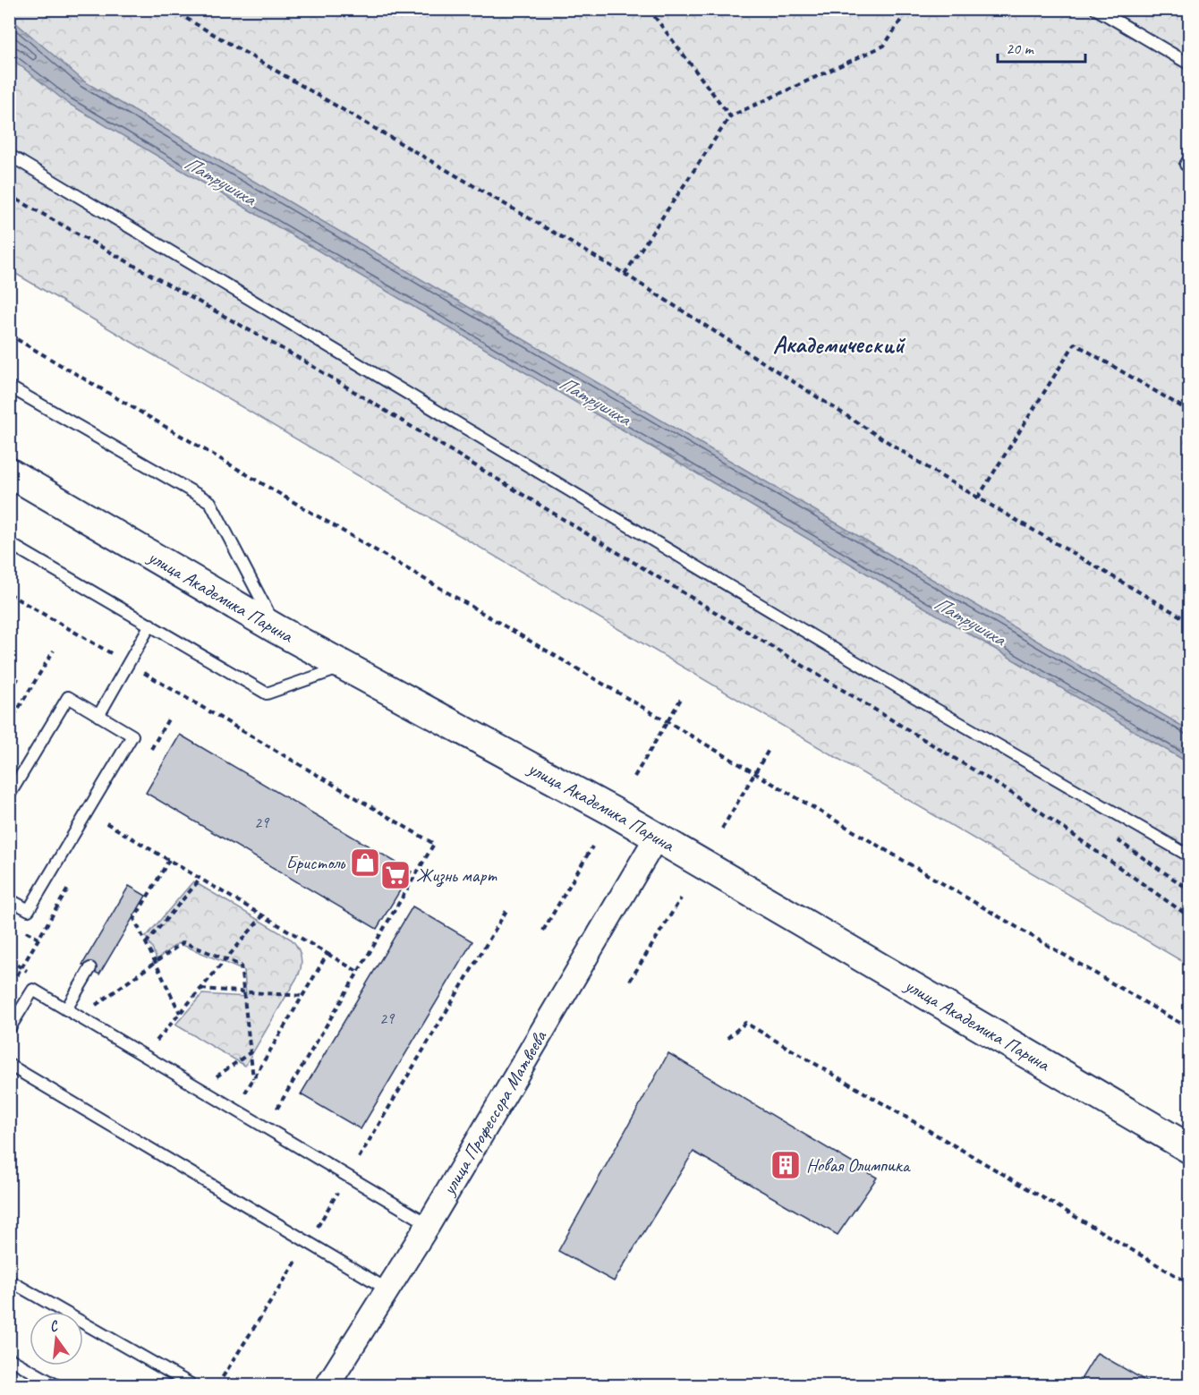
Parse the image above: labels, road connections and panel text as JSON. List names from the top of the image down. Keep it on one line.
{"streets":{"street":["улица Академика Парина","улица Профессора Матвеева"]},"crossings":[["улица Академика Парина","улица Профессора Матвеева"]],"districts":["Академический"],"water":["Патрушиха"],"places":{"shop":["Бристоль"],"supermarket":["Жизнь март"],"building":["Новая Олимпика"]},"house_numbers":["29","29"],"scale_bar":"20 m","north":"top"}
